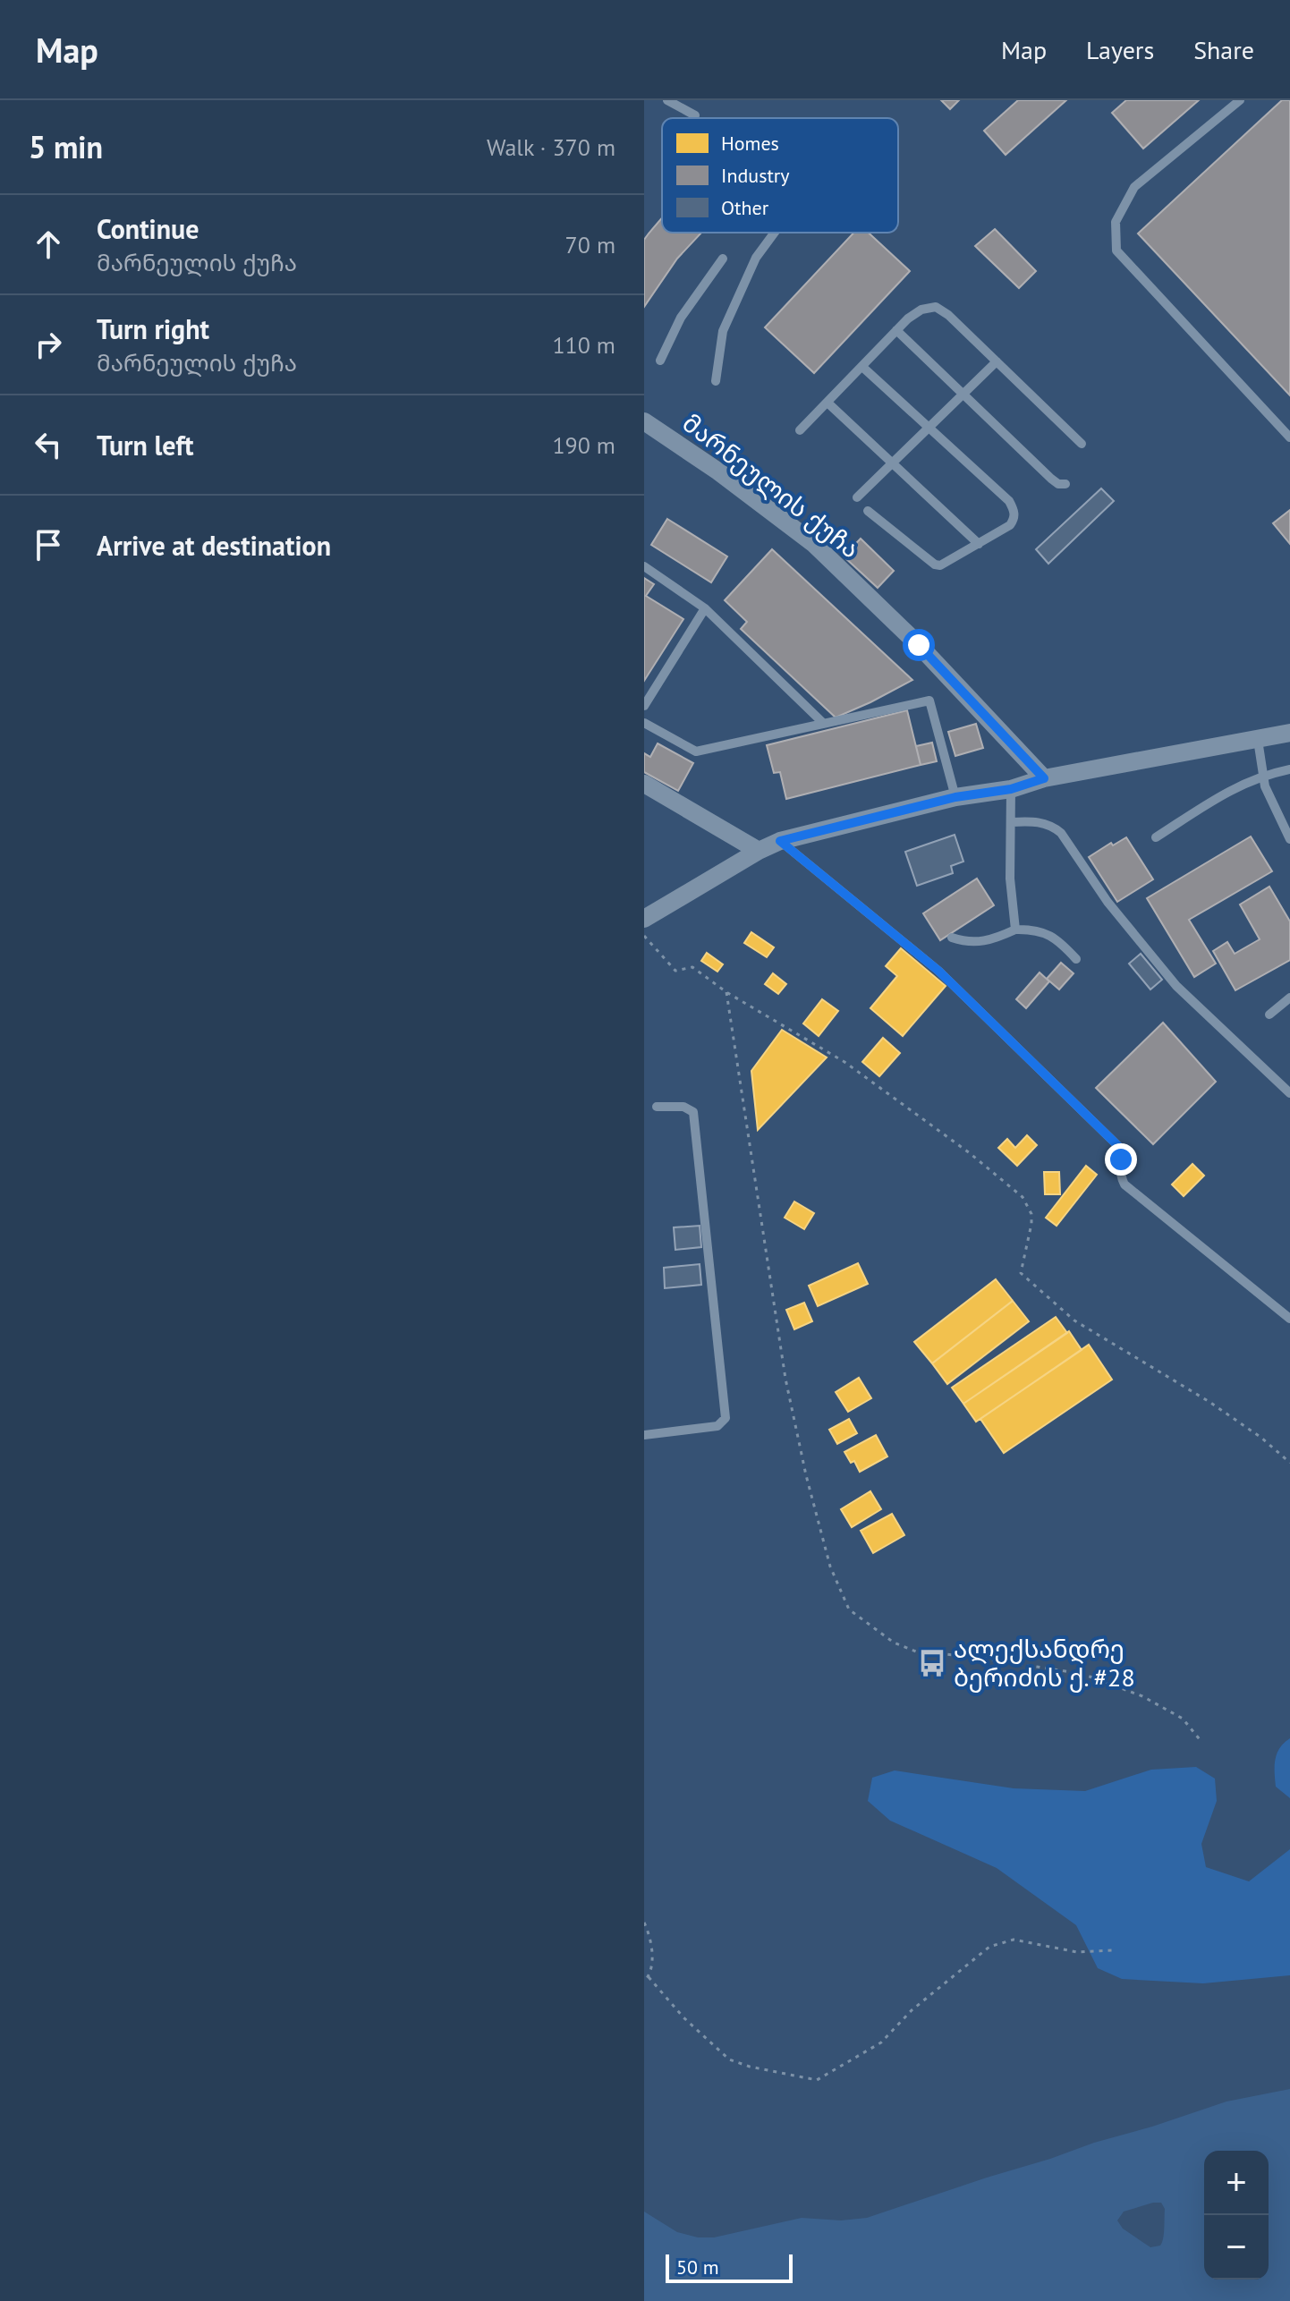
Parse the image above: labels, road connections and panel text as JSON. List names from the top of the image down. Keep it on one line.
{"streets":{"street":["მარნეულის ქუჩა"]},"places":{"bus stop":["ალექსანდრე ბერიძის ქ. #28"]},"legend":["Homes","Industry","Other"],"scale_bar":"50 m","page":{"header":"Map","nav":["Map","Layers","Share"],"heading":["5 min","Walk · 370 m"],"list":[["Continue","მარნეულის ქუჩა","70 m"],["Turn right","მარნეულის ქუჩა","110 m"],["Turn left","190 m"],"Arrive at destination"],"map_buttons":["+","−"],"scale":"50 m"}}
